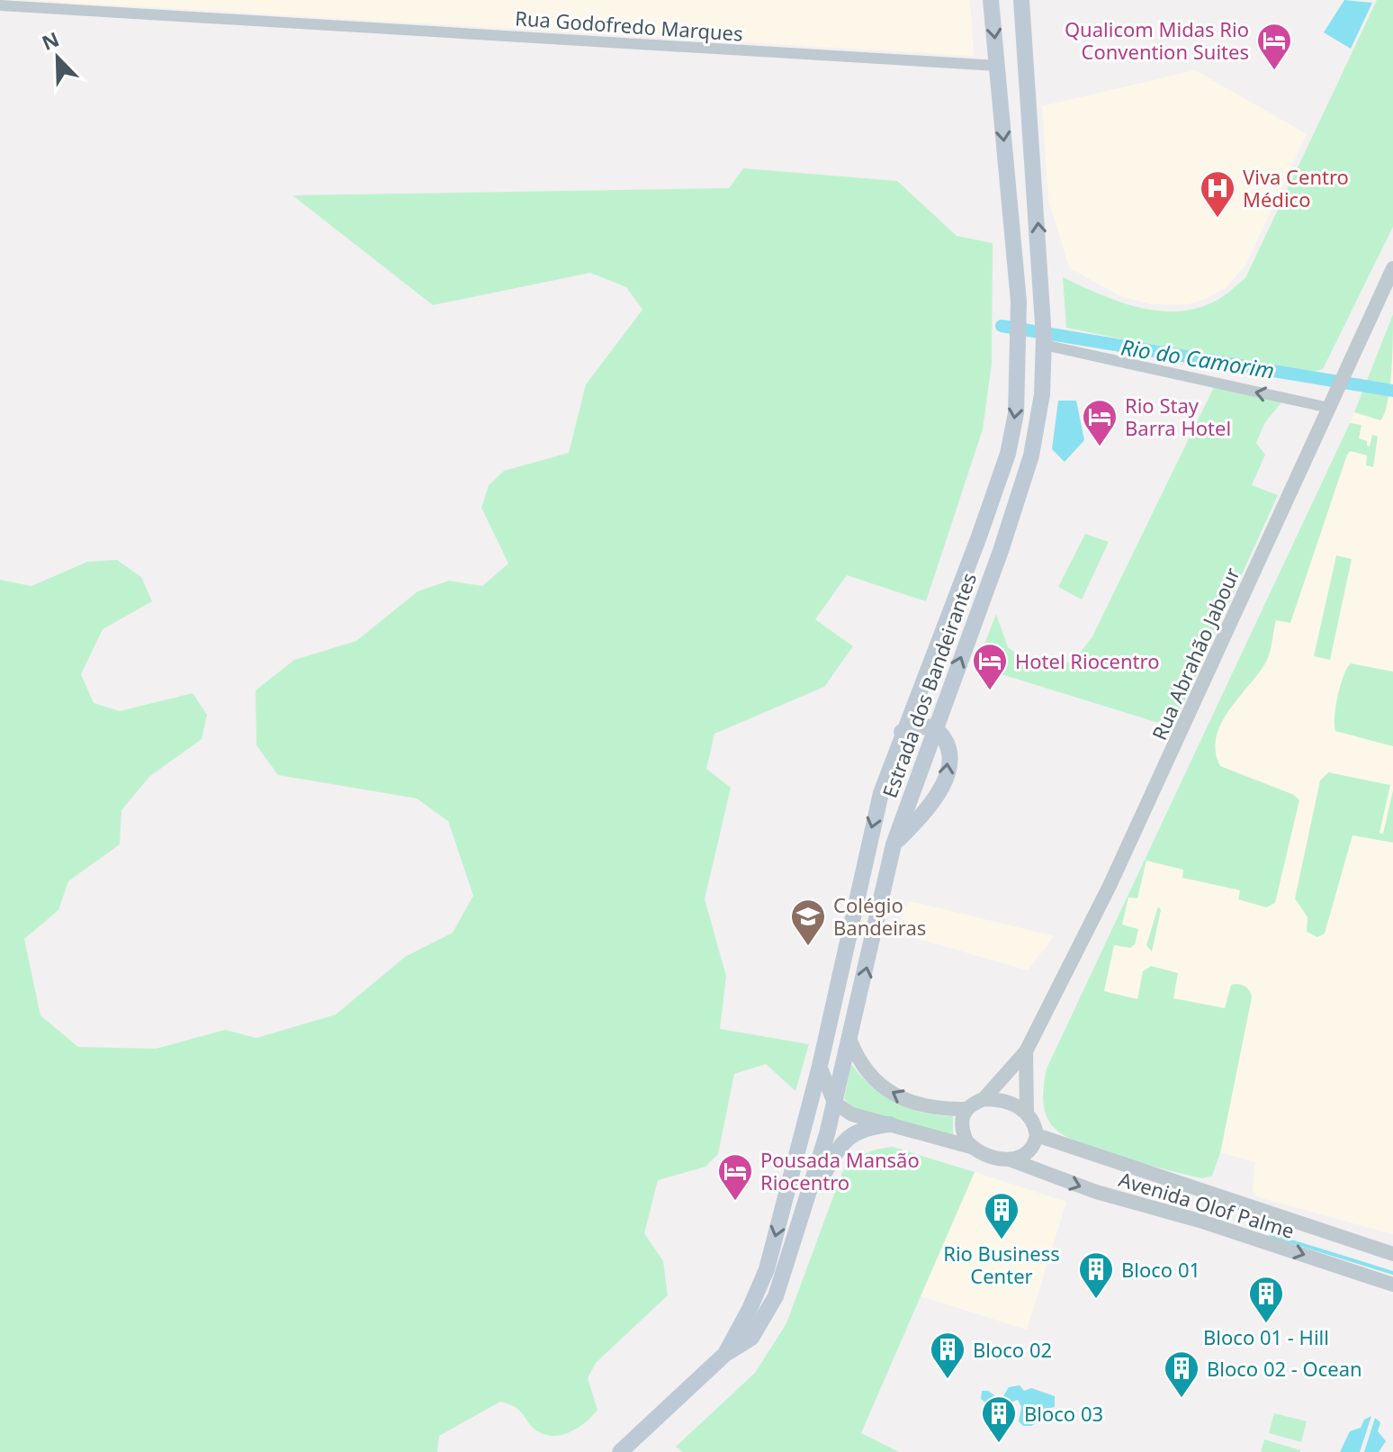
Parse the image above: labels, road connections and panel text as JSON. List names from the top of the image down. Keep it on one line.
{"streets":{"main road":["Estrada dos Bandeirantes"],"street":["Rua Godofredo Marques","Rua Abrahão Jabour","Avenida Olof Palme"]},"crossings":[["Rua Godofredo Marques","Estrada dos Bandeirantes"],["Rua Abrahão Jabour","Avenida Olof Palme"]],"water":["Rio do Camorim"],"places":{"hotel":["Qualicom Midas Rio Convention Suites","Rio Stay Barra Hotel","Hotel Riocentro","Pousada Mansão Riocentro"],"hospital":["Viva Centro Médico"],"school or university":["Colégio Bandeiras"],"building":["Rio Business Center","Bloco 01","Bloco 01 - Hill","Bloco 02","Bloco 02 - Ocean","Bloco 03"]},"north":"top left"}
